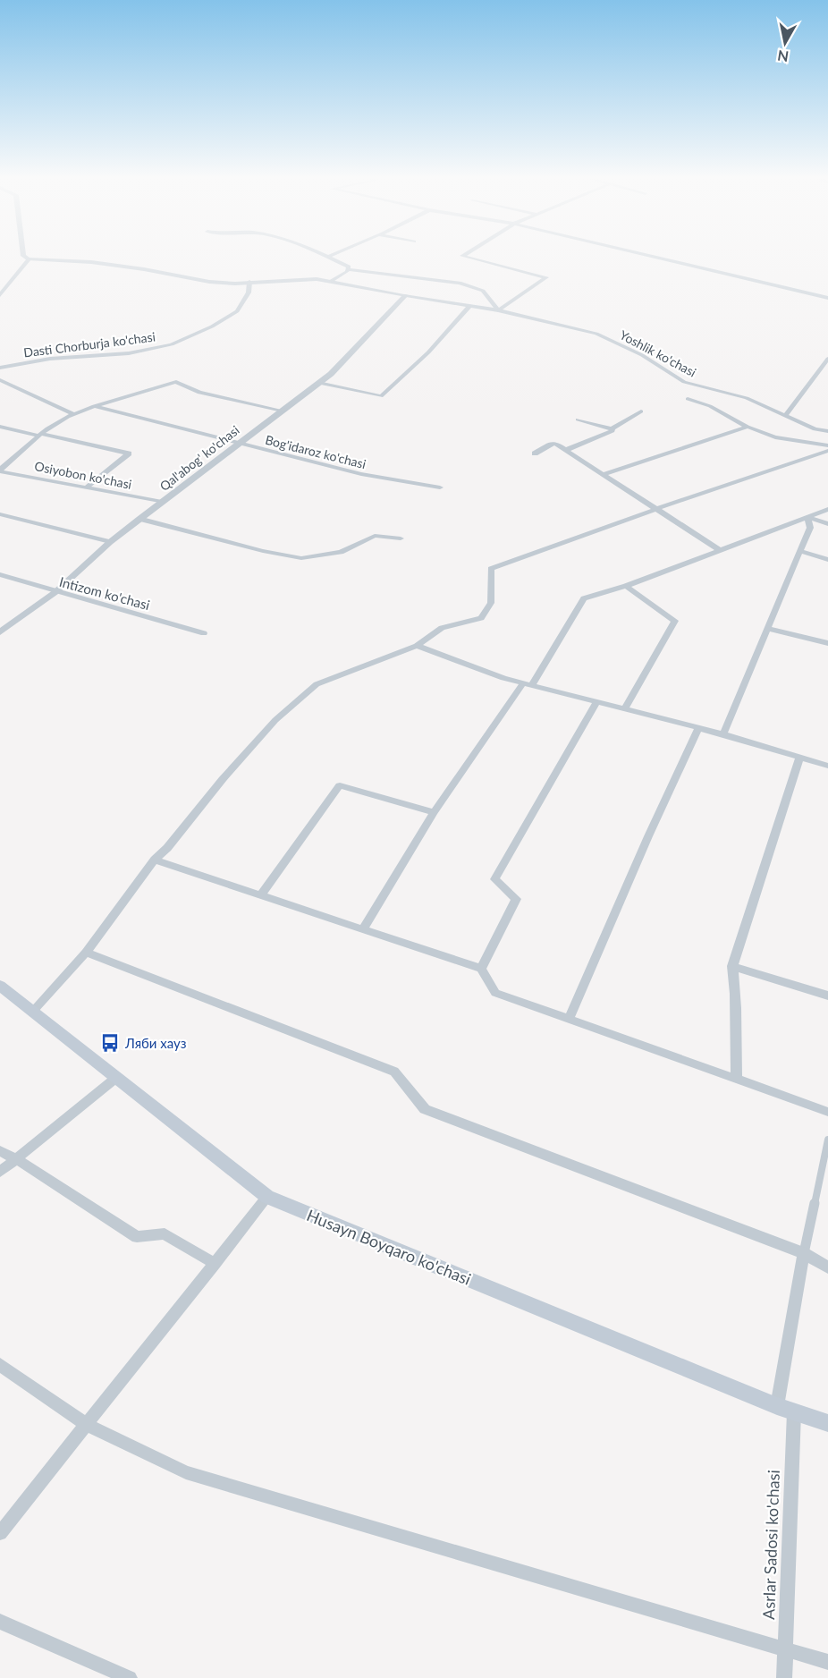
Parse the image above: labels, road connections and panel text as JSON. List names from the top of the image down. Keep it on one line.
{"streets":{"main road":["Husayn Boyqaro ko'chasi"],"street":["Dasti Chorburja ko'chasi","Yoshlik ko'chasi","Bog'idaroz ko'chasi","Qal'abog' ko'chasi","Osiyobon ko'chasi","Intizom ko'chasi","Asrlar Sadosi ko'chasi"]},"crossings":[["Dasti Chorburja ko'chasi","Yoshlik ko'chasi"],["Yoshlik ko'chasi","Qal'abog' ko'chasi"],["Bog'idaroz ko'chasi","Qal'abog' ko'chasi"],["Qal'abog' ko'chasi","Osiyobon ko'chasi"],["Qal'abog' ko'chasi","Intizom ko'chasi"],["Husayn Boyqaro ko'chasi","Asrlar Sadosi ko'chasi"]],"places":{"bus stop":["Ляби хауз"]},"north":"bottom"}
